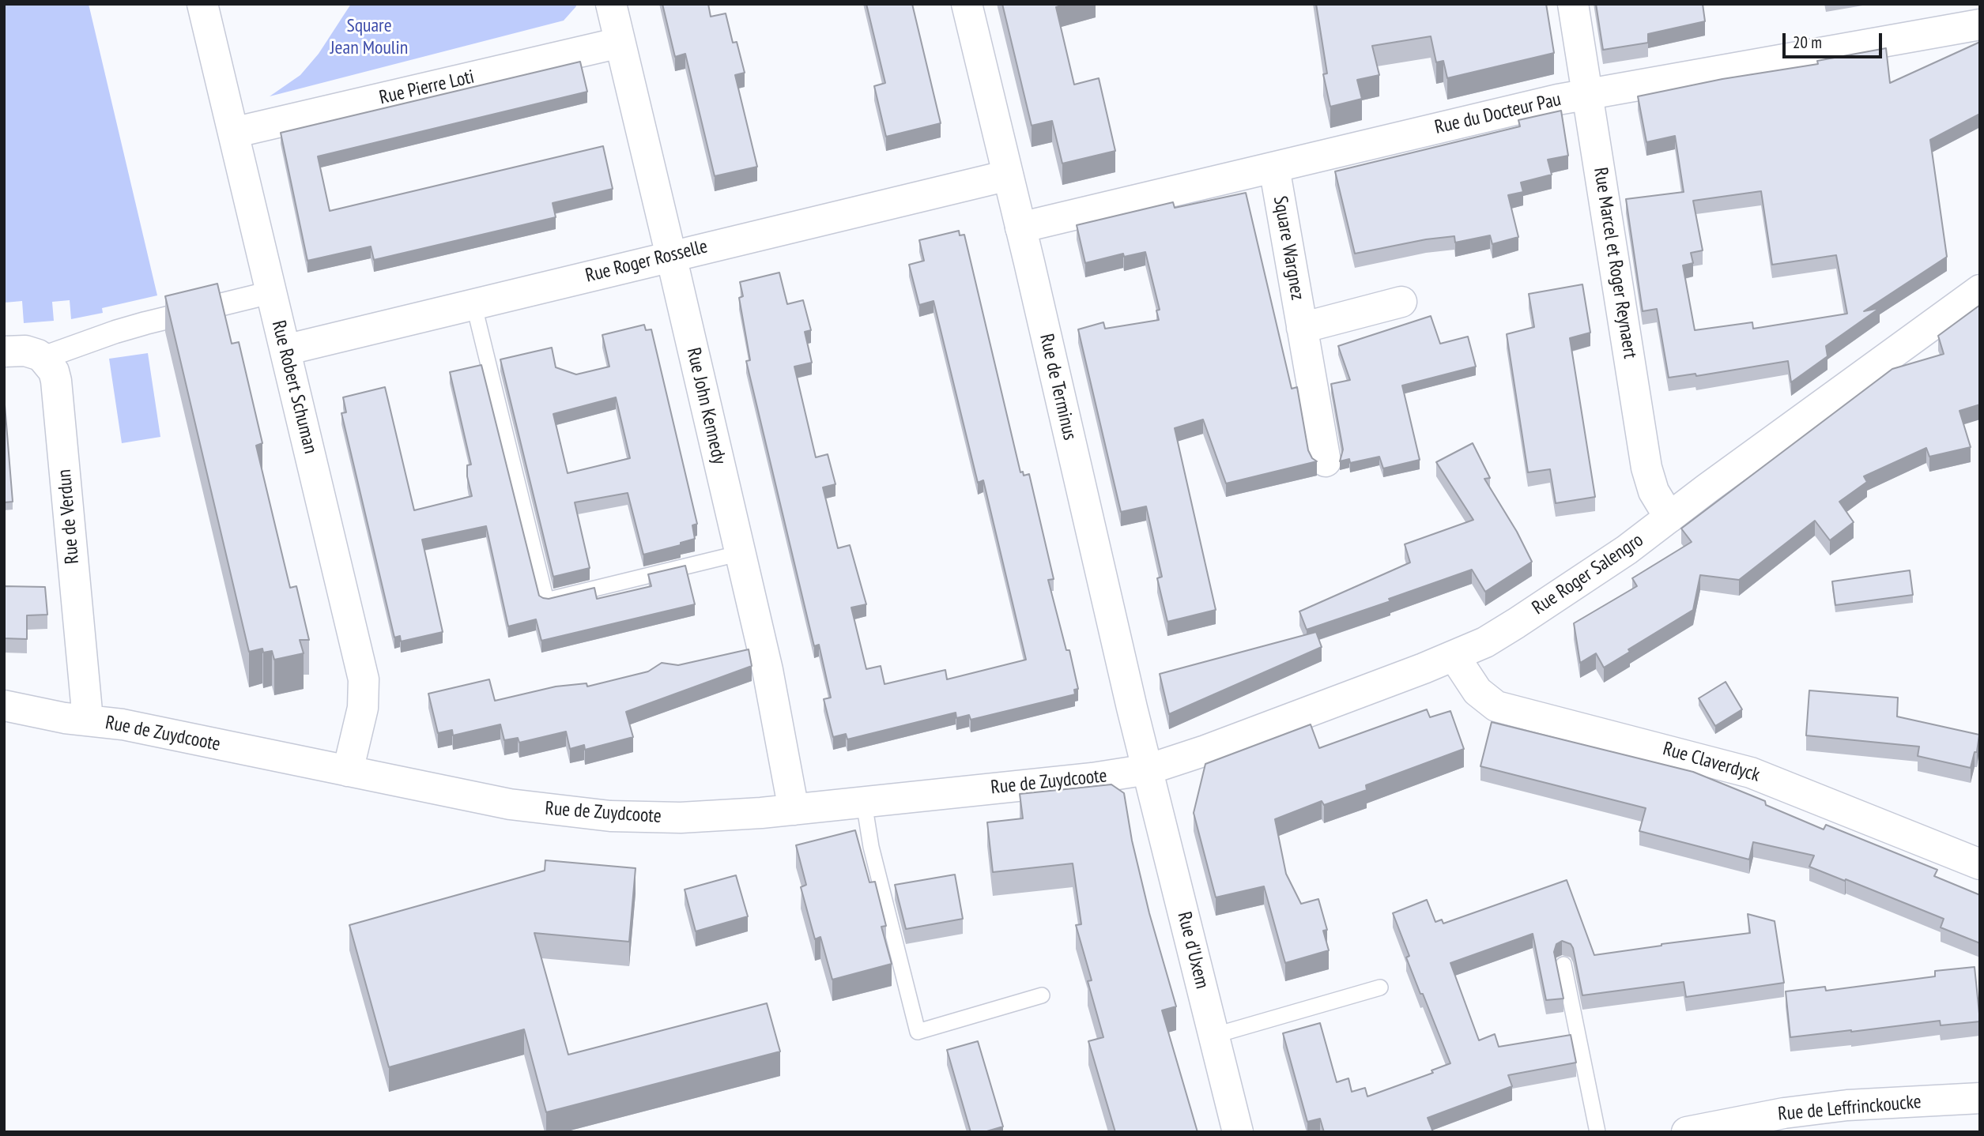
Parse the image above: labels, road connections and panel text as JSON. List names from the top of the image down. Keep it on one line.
{"streets":{"street":["Rue Pierre Loti","Rue du Docteur Pau","Square Wargnez","Rue Roger Rosselle","Rue Marcel et Roger Reynaert","Rue Robert Schuman","Rue de Terminus","Rue John Kennedy","Rue de Verdun","Rue Roger Salengro","Rue de Zuydcoote","Rue Claverdyck","Rue d'Uxem","Rue de Leffrinckoucke"]},"crossings":[["Rue Pierre Loti","Rue Robert Schuman"],["Rue Pierre Loti","Rue John Kennedy"],["Rue du Docteur Pau","Square Wargnez"],["Rue du Docteur Pau","Rue Marcel et Roger Reynaert"],["Rue du Docteur Pau","Rue de Terminus"],["Rue Roger Rosselle","Rue Robert Schuman"],["Rue Roger Rosselle","Rue de Terminus"],["Rue Roger Rosselle","Rue John Kennedy"],["Rue Marcel et Roger Reynaert","Rue Roger Salengro"],["Rue Robert Schuman","Rue de Zuydcoote"],["Rue de Terminus","Rue Roger Salengro"],["Rue de Terminus","Rue de Zuydcoote"],["Rue de Terminus","Rue d'Uxem"],["Rue John Kennedy","Rue de Zuydcoote"],["Rue de Verdun","Rue de Zuydcoote"],["Rue Roger Salengro","Rue de Zuydcoote"],["Rue Roger Salengro","Rue Claverdyck"],["Rue Roger Salengro","Rue d'Uxem"],["Rue de Zuydcoote","Rue d'Uxem"]],"parks":["Square Jean Moulin"],"scale_bar":"20 m"}
